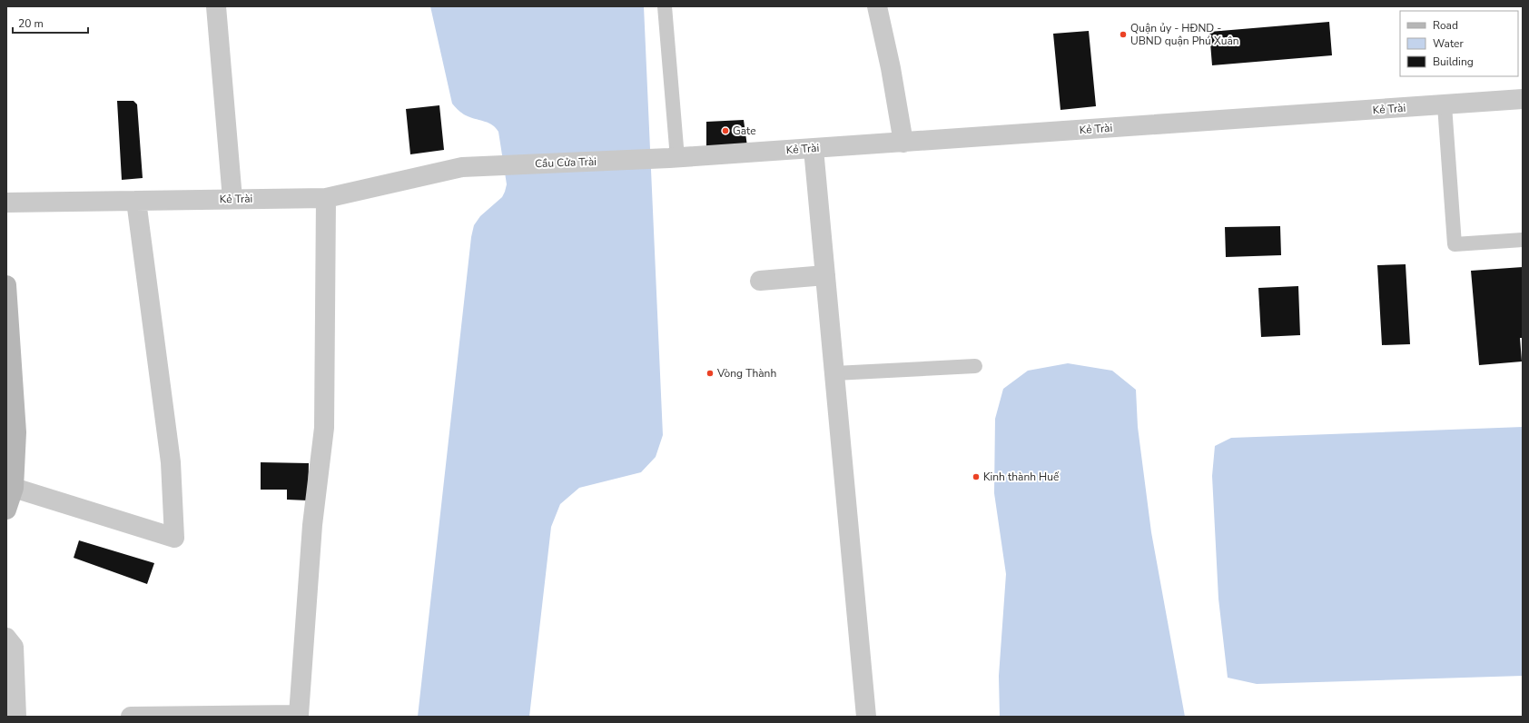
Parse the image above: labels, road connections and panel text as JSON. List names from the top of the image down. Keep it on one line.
{"streets":{"street":["Kẻ Trài","Cầu Cửa Trài"]},"crossings":[["Kẻ Trài","Cầu Cửa Trài"]],"places":["Quận ủy - HĐND - UBND quận Phú Xuân","Gate","Vòng Thành","Kinh thành Huế"],"legend":["Road","Water","Building"],"scale_bar":"20 m"}
